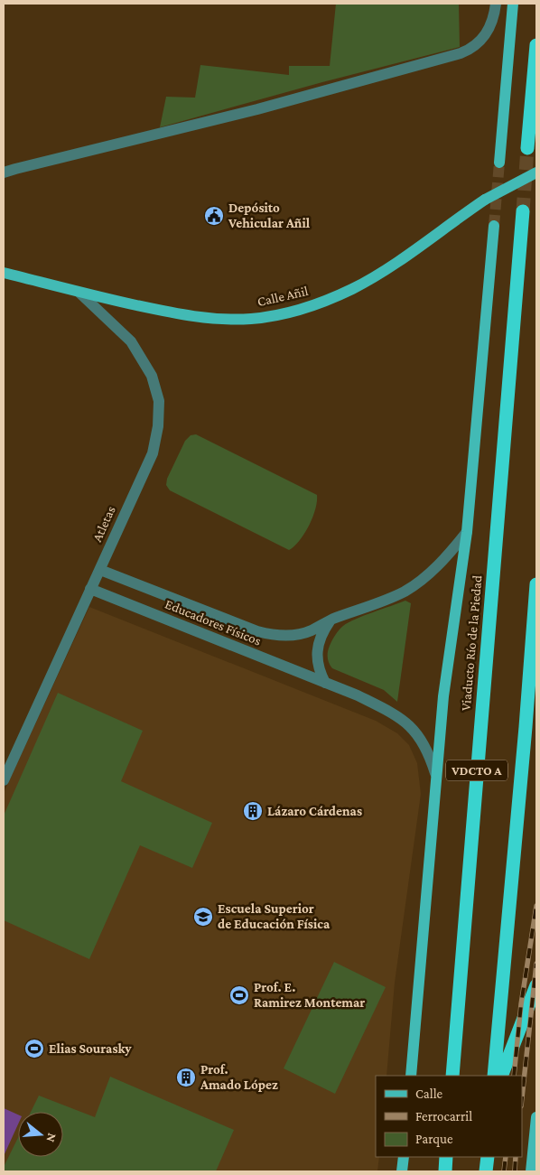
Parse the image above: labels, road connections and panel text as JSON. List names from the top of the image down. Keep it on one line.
{"streets":{"highway":["Viaducto Río de la Piedad","VDCTO A"],"main road":["Calle Añil"],"street":["Atletas","Educadores Físicos"]},"crossings":[["Calle Añil","Atletas"],["Atletas","Educadores Físicos"],["Educadores Físicos","Viaducto Río de la Piedad"]],"places":{"public building":["Depósito Vehicular Añil"],"building":["Lázaro Cárdenas","Prof. Amado López"],"school or university":["Escuela Superior de Educación Física"],"sports":["Prof. E. Ramirez Montemar","Elias Sourasky"]},"legend":["Calle","Ferrocarril","Parque"],"north":"right"}
